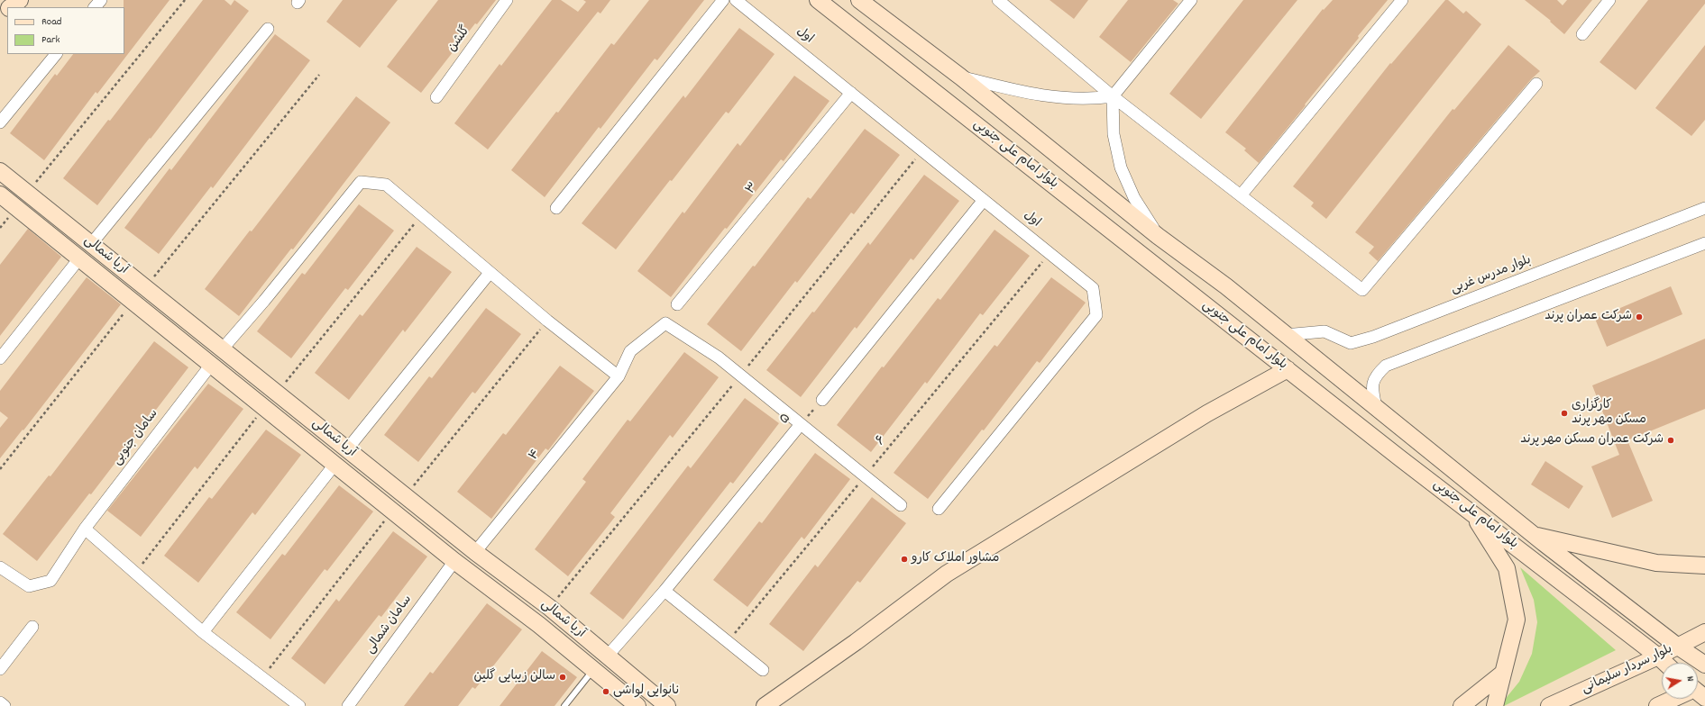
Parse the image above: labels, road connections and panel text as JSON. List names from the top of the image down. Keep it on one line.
{"streets":{"main road":["بلوار امام علی جنوبی","آریا شمالی","بلوار سردار سلیمانی"],"street":["اول","گلشن","۳","بلوار مدرس غربی","۵","سامان جنوبی","۴","سامان شمالی"],"path":["۶"]},"crossings":[["اول","۳"],["اول","۶"],["بلوار امام علی جنوبی","بلوار مدرس غربی"],["بلوار امام علی جنوبی","بلوار سردار سلیمانی"],["آریا شمالی","۵"],["آریا شمالی","سامان جنوبی"],["آریا شمالی","۴"],["آریا شمالی","سامان شمالی"],["۵","۴"]],"places":["شرکت عمران پرند","کارگزاری مسکن مهر پرند","شرکت عمران مسکن مهر پرند","مشاور املاک کارو","سالن زیبایی گلین","نانوایی لواشی"],"legend":["Road","Park"],"north":"right"}
